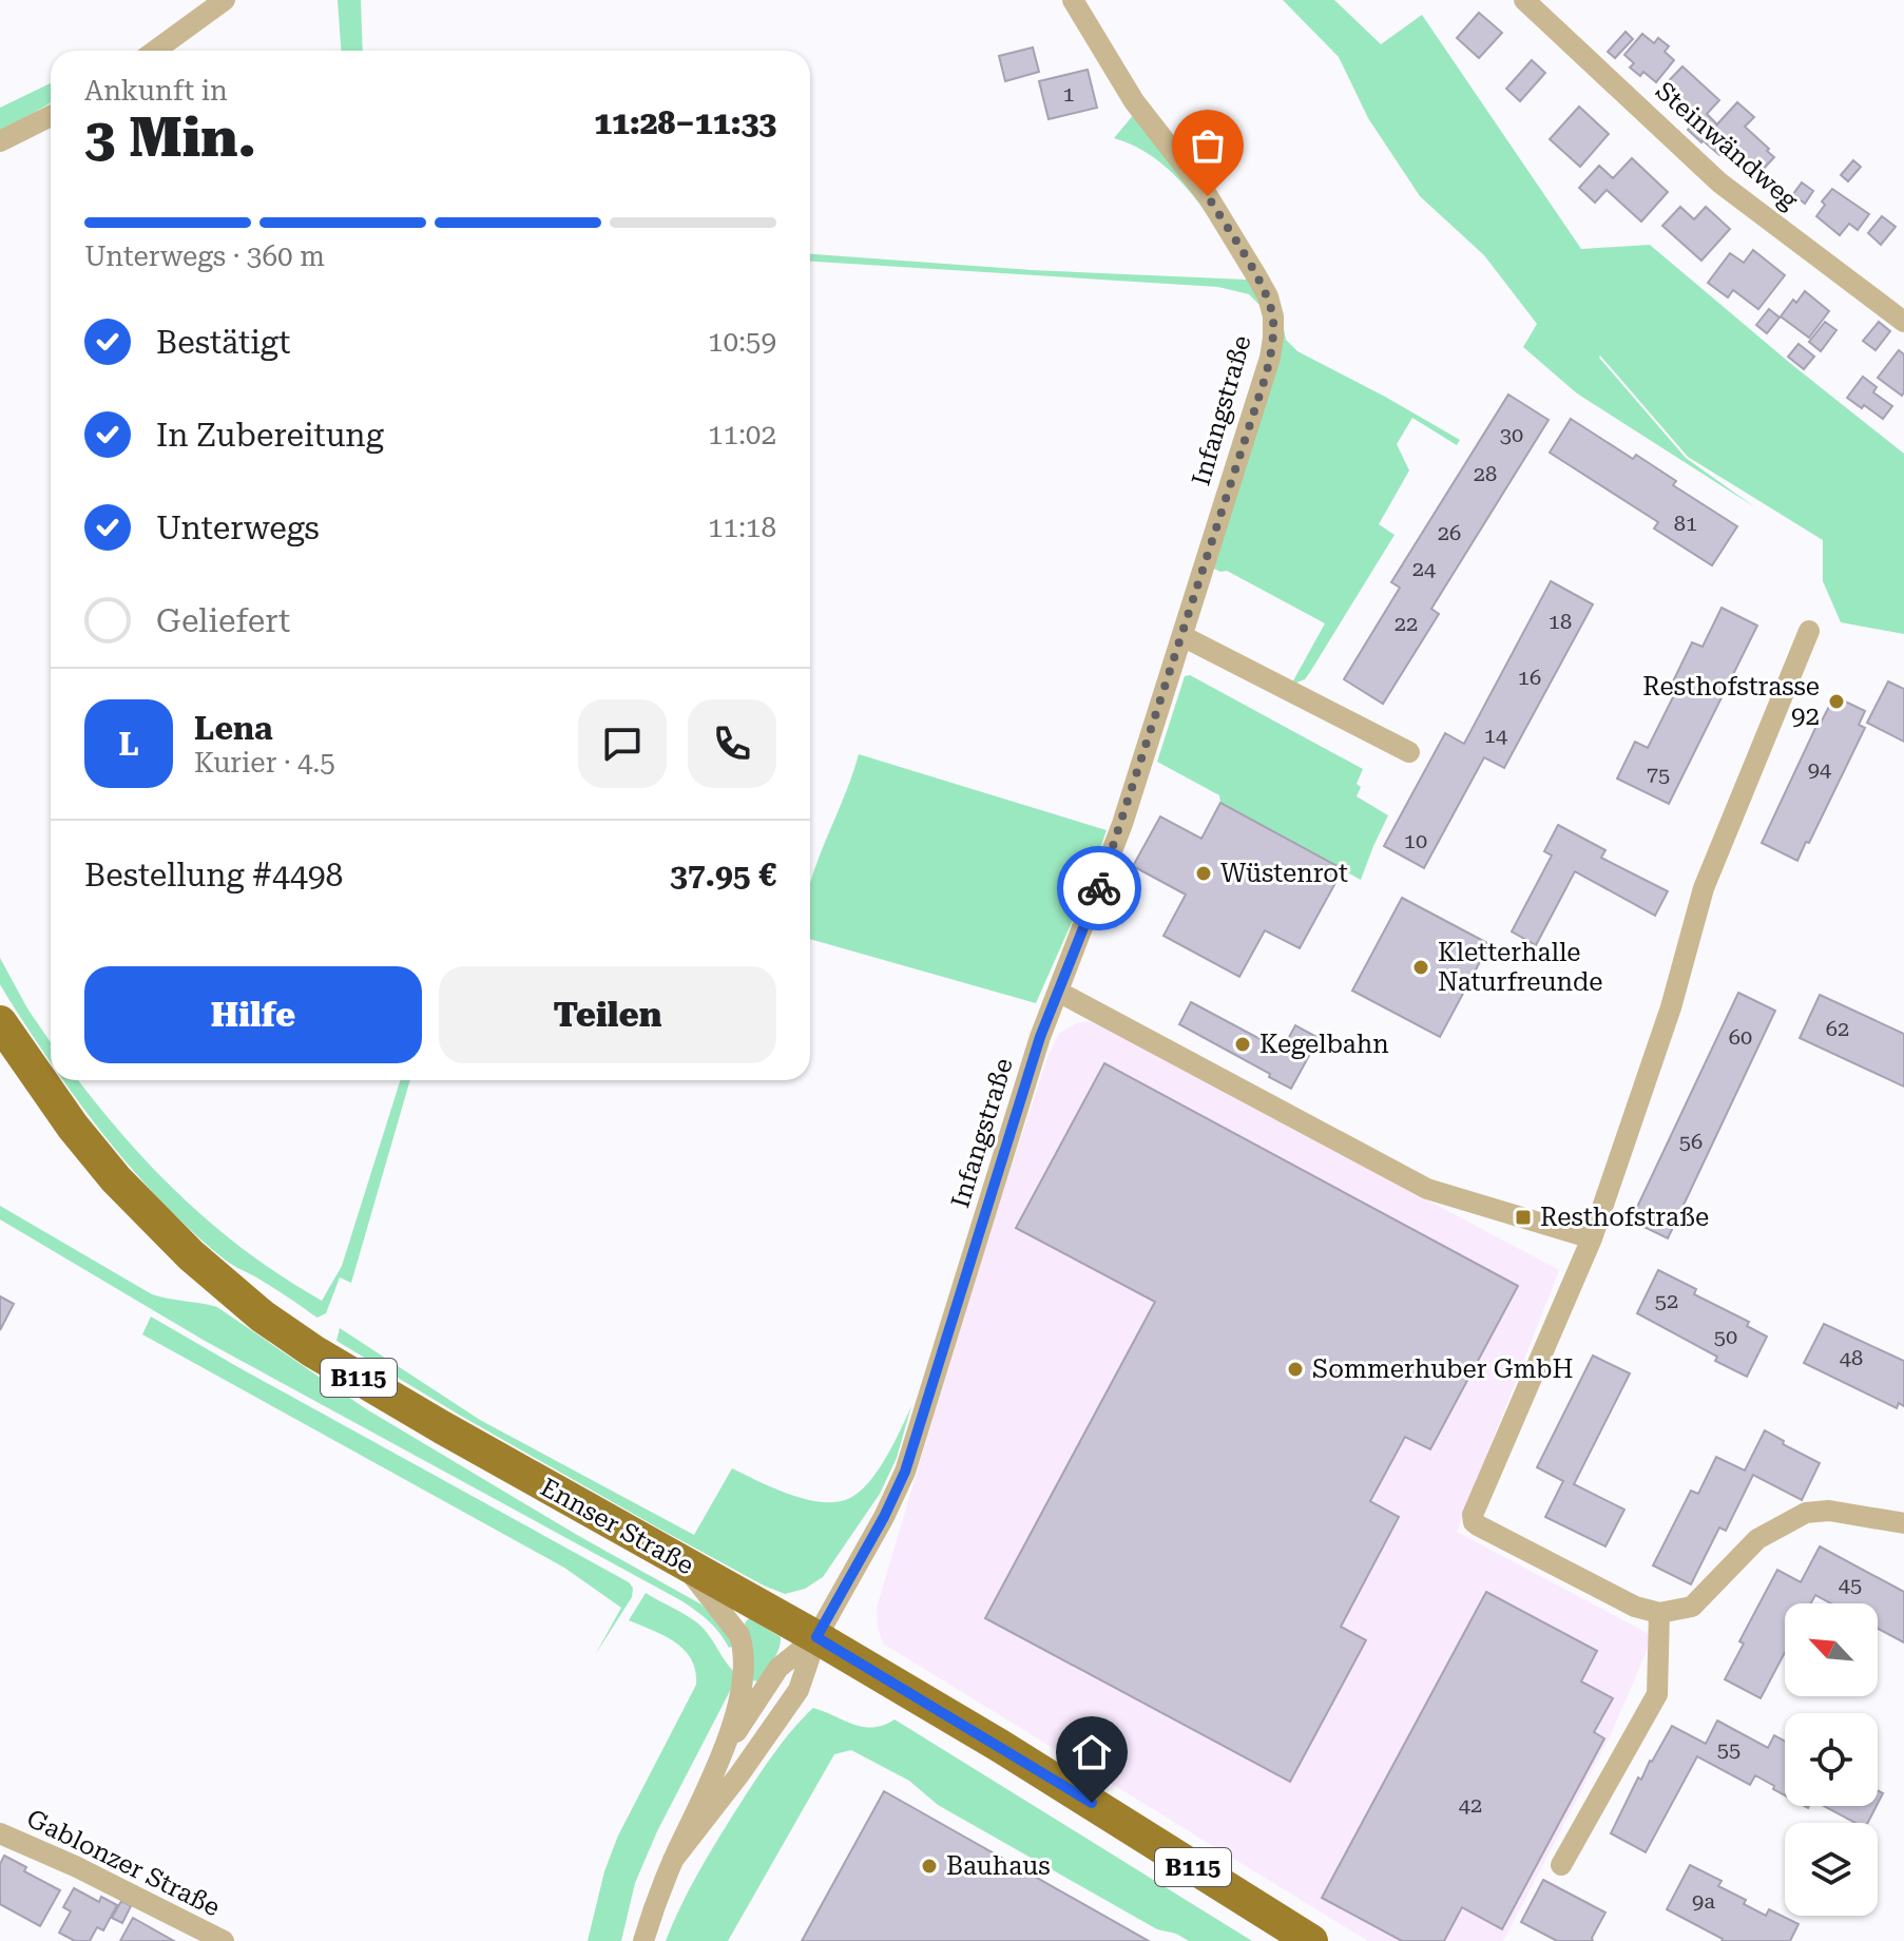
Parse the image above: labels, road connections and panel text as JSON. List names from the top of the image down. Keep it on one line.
{"streets":{"main road":["B115","Ennser Straße"],"street":["Steinwändweg","Infangstraße","Gablonzer Straße"]},"crossings":[["Infangstraße","Ennser Straße"]],"places":{"other":["Resthofstrasse 92","Wüstenrot","Kletterhalle Naturfreunde","Kegelbahn","Sommerhuber GmbH","Bauhaus"],"transit":["Resthofstraße"]},"house_numbers":["1","30","28","81","26","24","18","22","16","14","94","75","10","62","60","56","52","50","48","45","55","42","9a"],"north":"top left","page":{"heading":["3 Min.","Ankunft in","11:28–11:33"],"panel":["Lena","Kurier · 4.5","Bestellung #4498","37.95 €"],"bar":"Unterwegs · 360 m","list":[["Bestätigt","10:59"],["In Zubereitung","11:02"],["Unterwegs","11:18"],"Geliefert"],"round":"L","buttons":["Hilfe","Teilen"]}}
